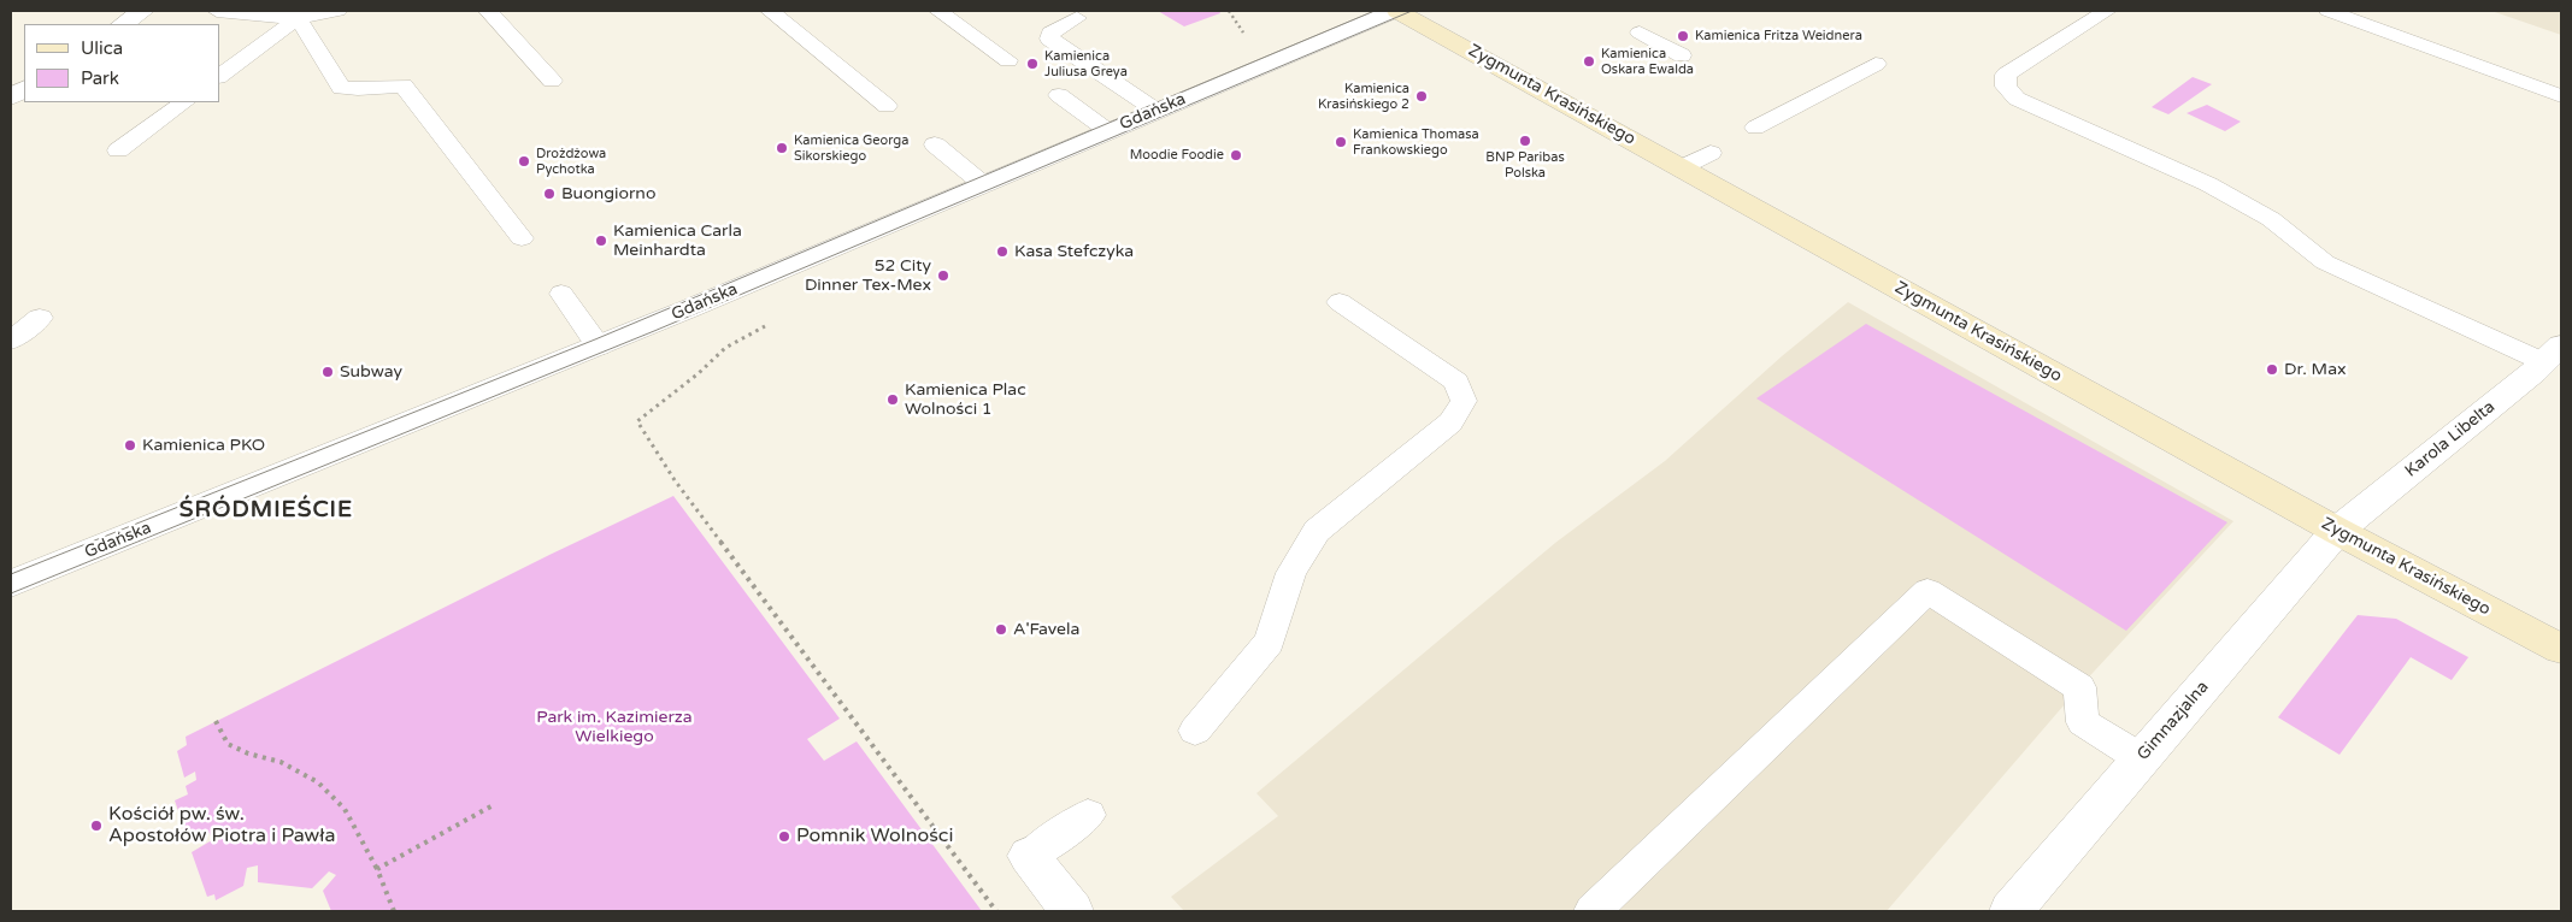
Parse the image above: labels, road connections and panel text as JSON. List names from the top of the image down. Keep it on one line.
{"streets":{"street":["Zygmunta Krasińskiego","Gdańska","Karola Libelta","Gimnazjalna"]},"crossings":[["Zygmunta Krasińskiego","Gdańska"],["Zygmunta Krasińskiego","Karola Libelta"],["Zygmunta Krasińskiego","Gimnazjalna"],["Karola Libelta","Gimnazjalna"]],"districts":["ŚRÓDMIEŚCIE"],"parks":["Park im. Kazimierza Wielkiego"],"places":["Kamienica Fritza Weidnera","Kamienica Oskara Ewalda","Kamienica Juliusa Greya","Kamienica Krasińskiego 2","BNP Paribas Polska","Kamienica Thomasa Frankowskiego","Kamienica Georga Sikorskiego","Moodie Foodie","Drożdżowa Pychotka","Buongiorno","Kamienica Carla Meinhardta","Kasa Stefczyka","52 City Dinner Tex-Mex","Dr. Max","Subway","Kamienica Plac Wolności 1","Kamienica PKO","A'Favela","Kościół pw. św. Apostołów Piotra i Pawła","Pomnik Wolności"],"legend":["Ulica","Park"]}
